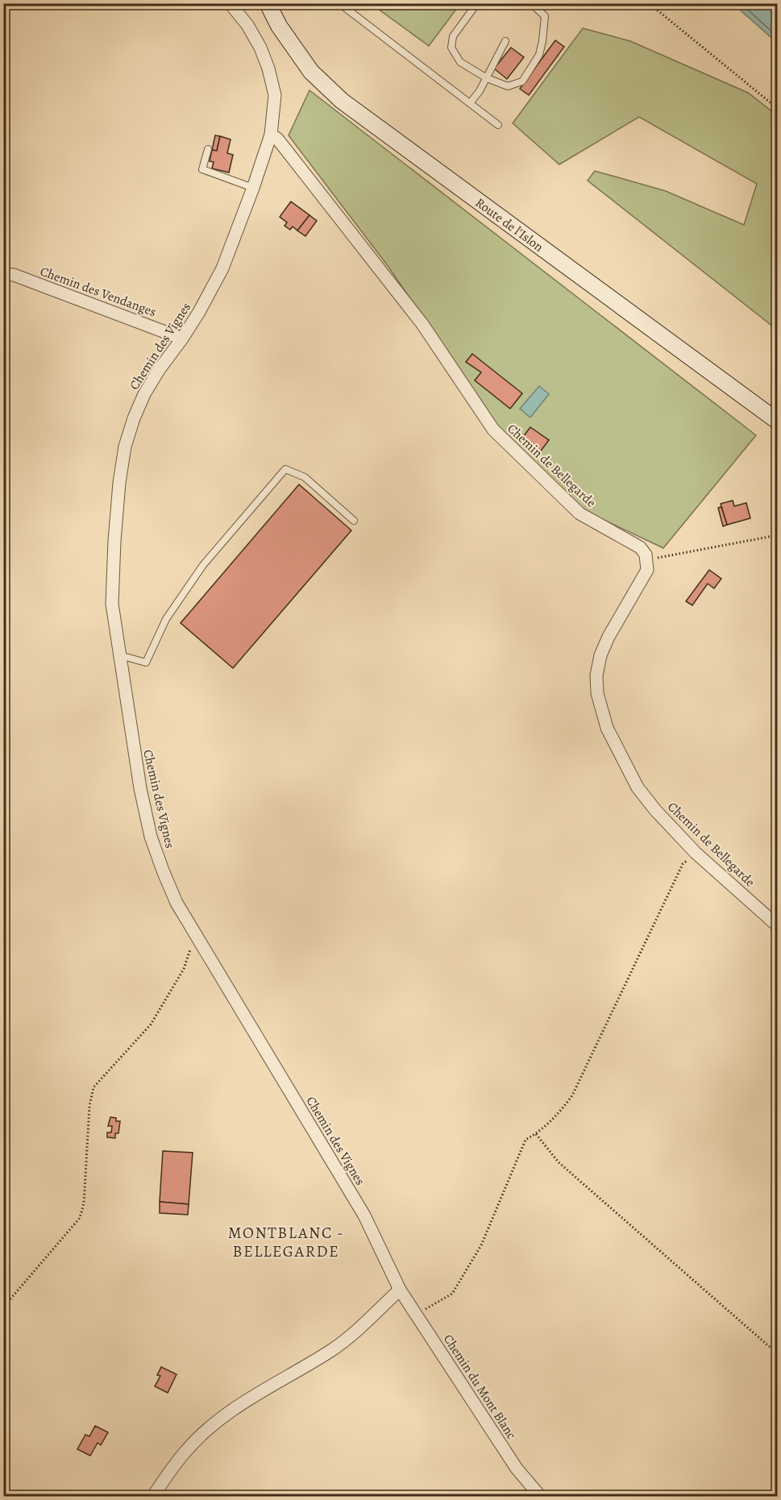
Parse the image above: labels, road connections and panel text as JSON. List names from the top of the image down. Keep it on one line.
{"streets":{"street":["Route de l'Islon","Chemin des Vendanges","Chemin des Vignes","Chemin de Bellegarde","Chemin du Mont Blanc"]},"crossings":[["Chemin des Vendanges","Chemin des Vignes"],["Chemin des Vignes","Chemin de Bellegarde"],["Chemin des Vignes","Chemin du Mont Blanc"]],"districts":["MONTBLANC - BELLEGARDE"]}
